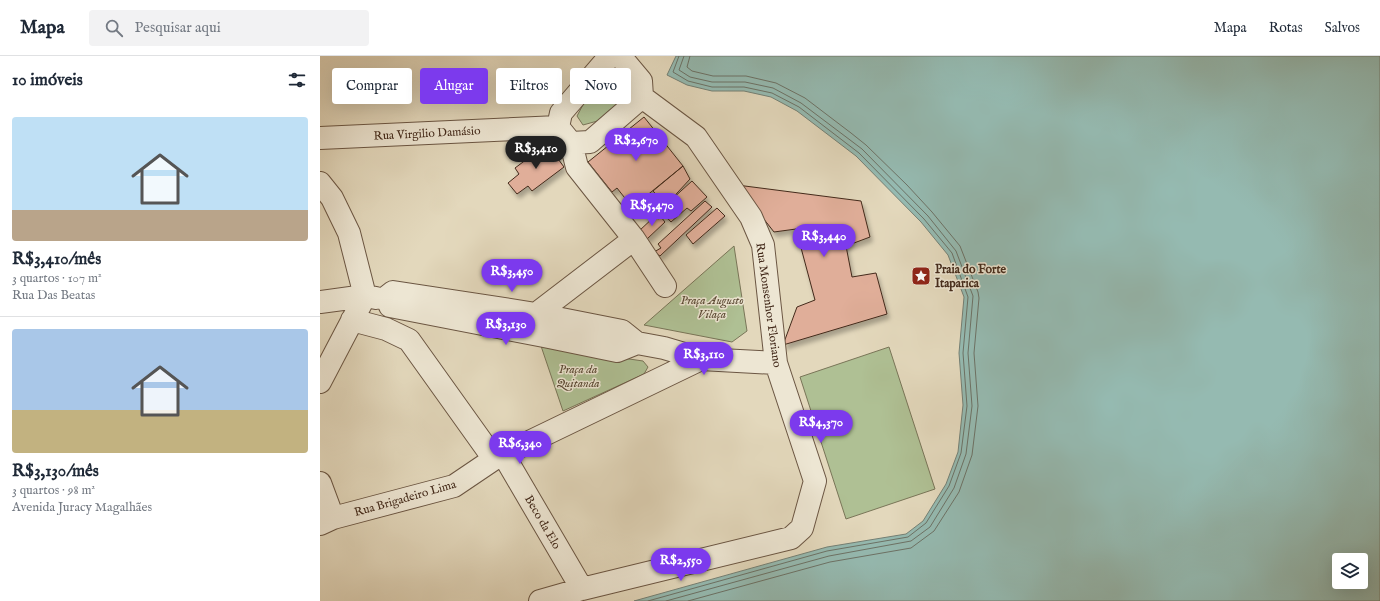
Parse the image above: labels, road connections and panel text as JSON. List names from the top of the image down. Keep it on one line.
{"streets":{"street":["Rua Virgilio Damásio","Rua Monsenhor Floriano","Rua Brigadeiro Lima","Beco da Elo"]},"crossings":[["Rua Virgilio Damásio","Rua Monsenhor Floriano"],["Rua Monsenhor Floriano","Beco da Elo"],["Rua Brigadeiro Lima","Beco da Elo"]],"parks":["Praça Augusto Vilaça","Praça da Quitanda"],"places":{"place":["Praia do Forte Itaparica"]},"page":{"header":"Mapa","search":"Pesquisar aqui","nav":["Mapa","Rotas","Salvos"],"heading":"10 imóveis","chip":["Comprar","Alugar","Filtros","Novo"],"list":[{"name":"R$3,410/mês","note":"3 quartos · 107 m² · Rua Das Beatas"},{"name":"R$3,130/mês","note":"3 quartos · 98 m² · Avenida Juracy Magalhães"}],"price":["R$2,670","R$3,410","R$5,470","R$3,440","R$3,450","R$3,130","R$3,110","R$4,370","R$6,340","R$2,550"]}}
